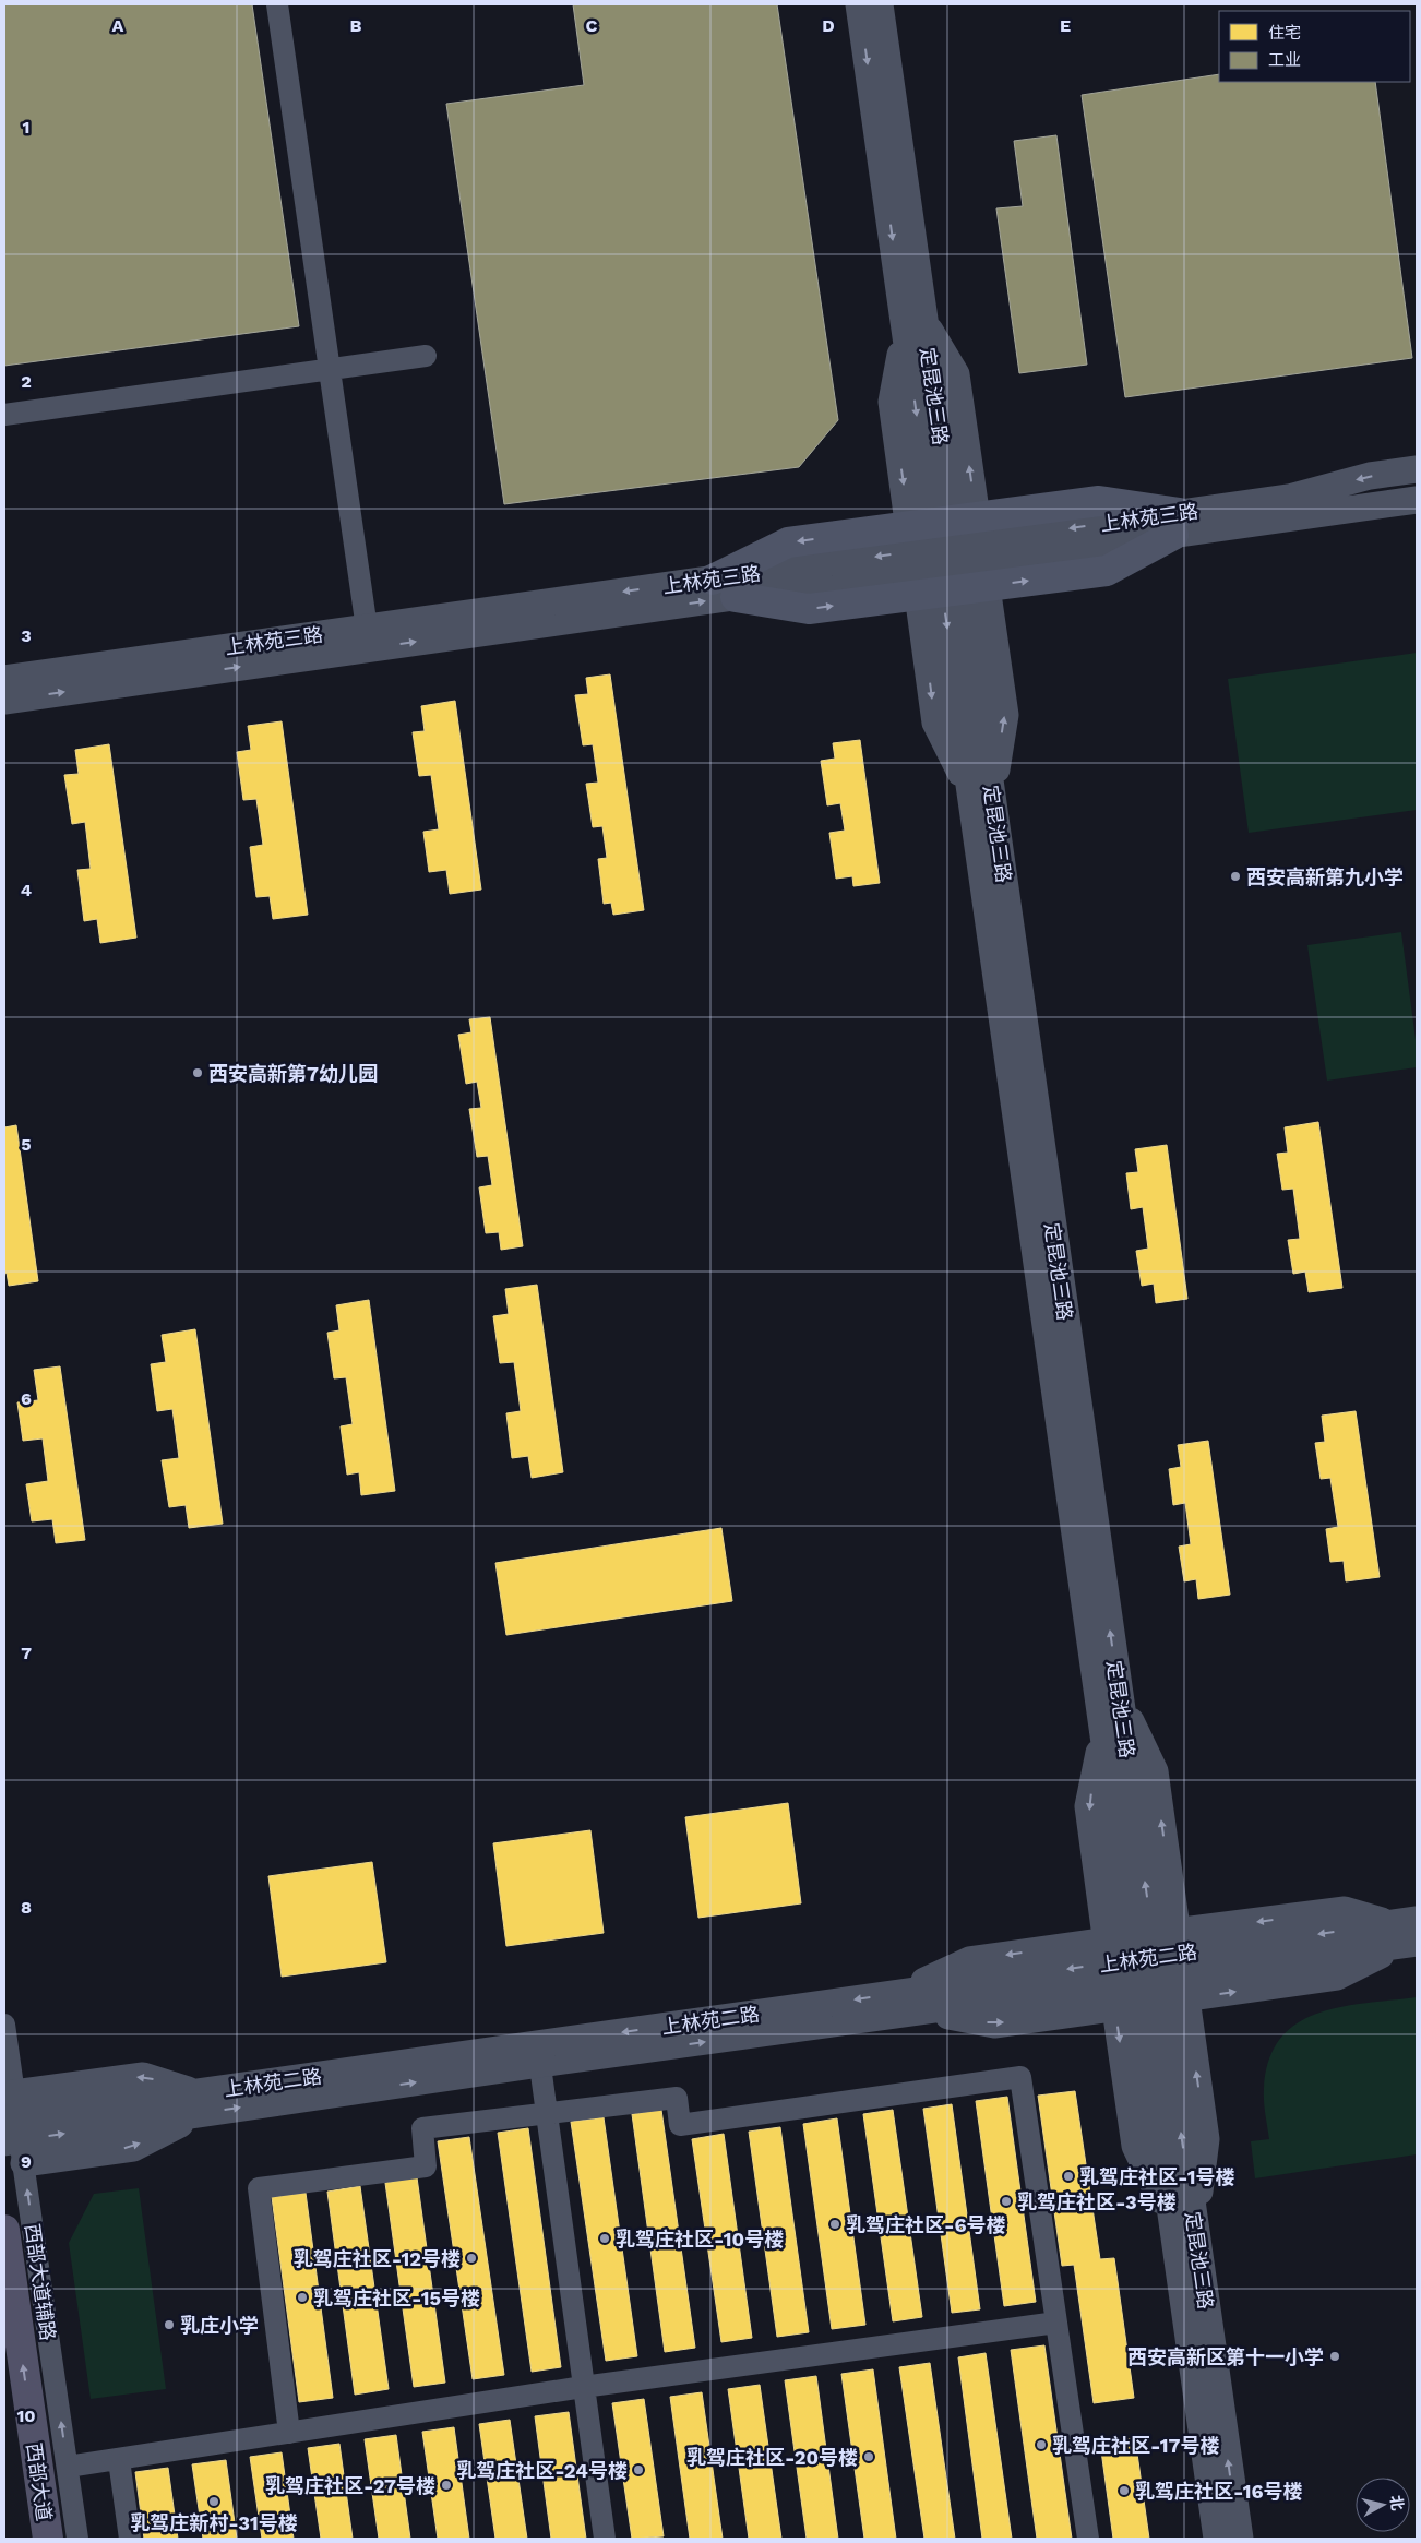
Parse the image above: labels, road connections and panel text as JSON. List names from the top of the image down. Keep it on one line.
{"streets":{"main road":["西部大道"],"street":["定昆池三路","上林苑三路","上林苑二路","西部大道辅路"]},"crossings":[["定昆池三路","上林苑二路"],["上林苑二路","西部大道辅路"]],"one_way":["西部大道辅路","西部大道"],"places":["西安高新第九小学","西安高新第7幼儿园","乳驾庄社区-1号楼","乳驾庄社区-3号楼","乳驾庄社区-6号楼","乳驾庄社区-10号楼","乳驾庄社区-12号楼","乳驾庄社区-15号楼","乳庄小学","西安高新区第十一小学","乳驾庄社区-17号楼","乳驾庄社区-20号楼","乳驾庄社区-24号楼","乳驾庄社区-27号楼","乳驾庄社区-16号楼","乳驾庄新村-31号楼"],"legend":["住宅","工业"],"north":"right","grid":{"columns":["A","B","C","D","E"],"rows":["1","2","3","4","5","6","7","8","9","10"]}}
